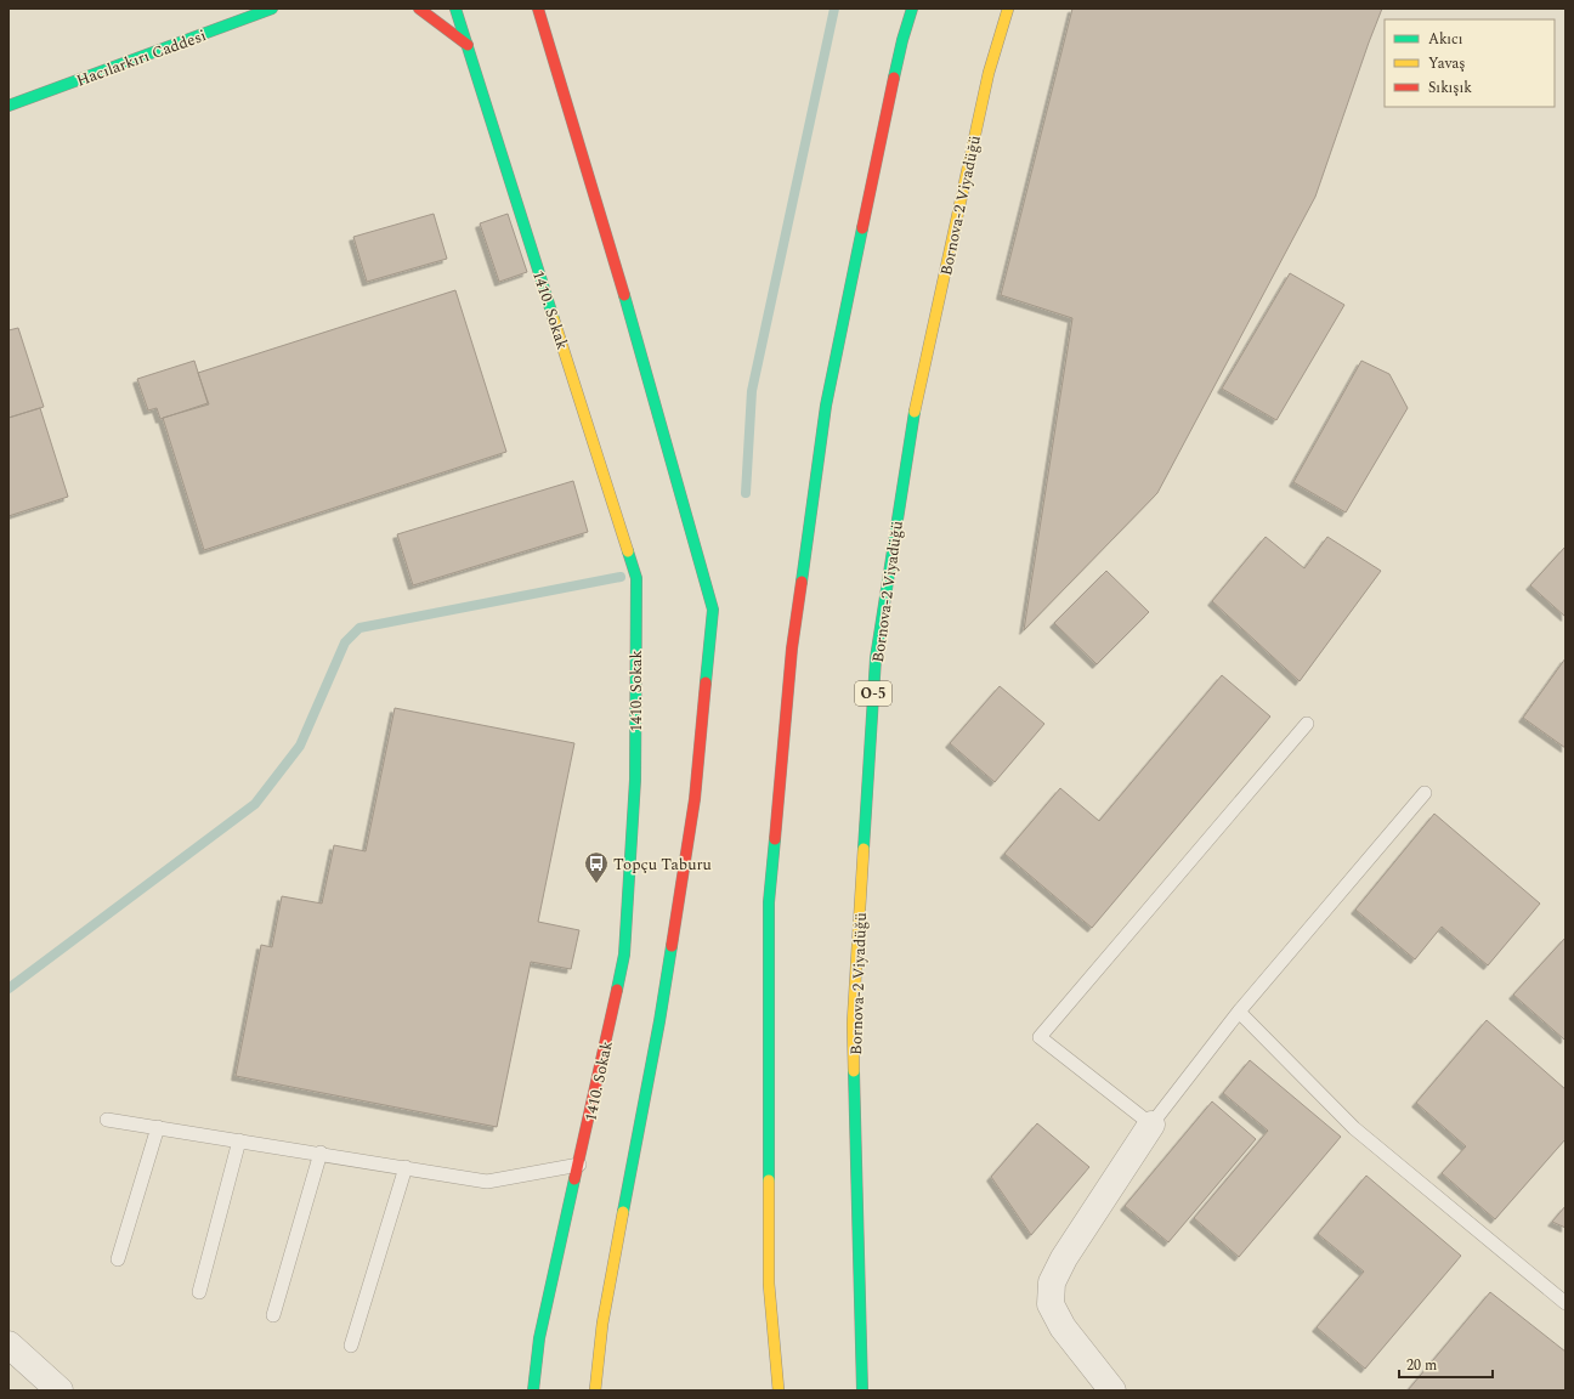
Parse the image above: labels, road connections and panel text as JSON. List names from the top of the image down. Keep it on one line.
{"streets":{"main road":["Hacılarkırı Caddesi","Bornova-2 Viyadüğü","1410. Sokak","O-5"]},"places":{"bus stop":["Topçu Taburu"]},"legend":["Akıcı","Yavaş","Sıkışık"],"scale_bar":"20 m"}
